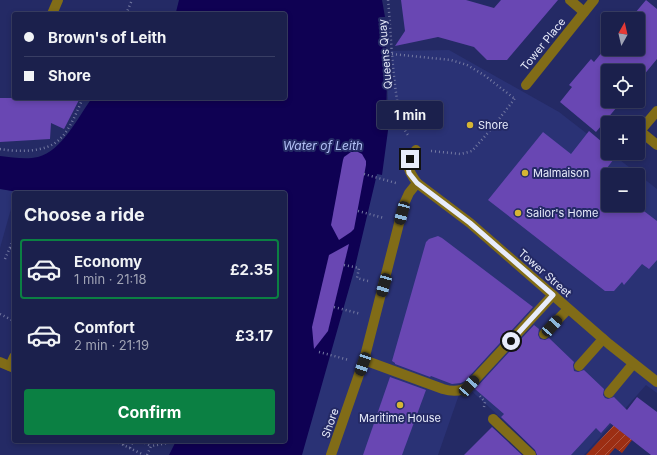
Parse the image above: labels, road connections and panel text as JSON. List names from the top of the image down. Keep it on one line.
{"streets":{"street":["Tower Place","Tower Street","Shore"],"path":["Queens Quay"]},"crossings":[["Tower Street","Shore"]],"water":["Water of Leith"],"places":["Shore","Malmaison","Sailor's Home","Maritime House"],"north":"top","page":{"map_buttons":["+","−"],"banner":["Brown's of Leith","Shore"],"bubble":"1 min","heading":"Choose a ride","list":[{"name":"Economy","note":"1 min · 21:18","value":"£2.35"},{"name":"Comfort","note":"2 min · 21:19","value":"£3.17"}],"buttons":"Confirm"}}
